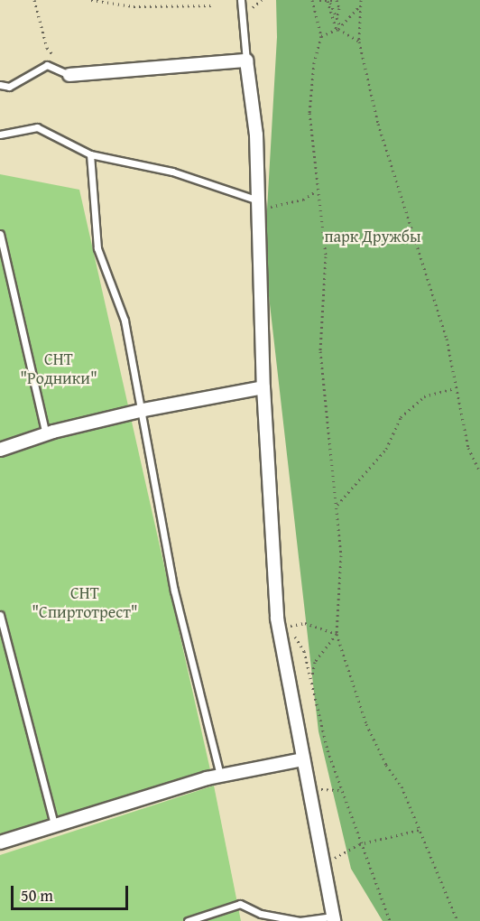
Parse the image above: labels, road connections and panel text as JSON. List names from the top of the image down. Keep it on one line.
{"parks":["парк Дружбы","СНТ \"Родники\"","СНТ \"Спиртотрест\""],"scale_bar":"50 m"}
